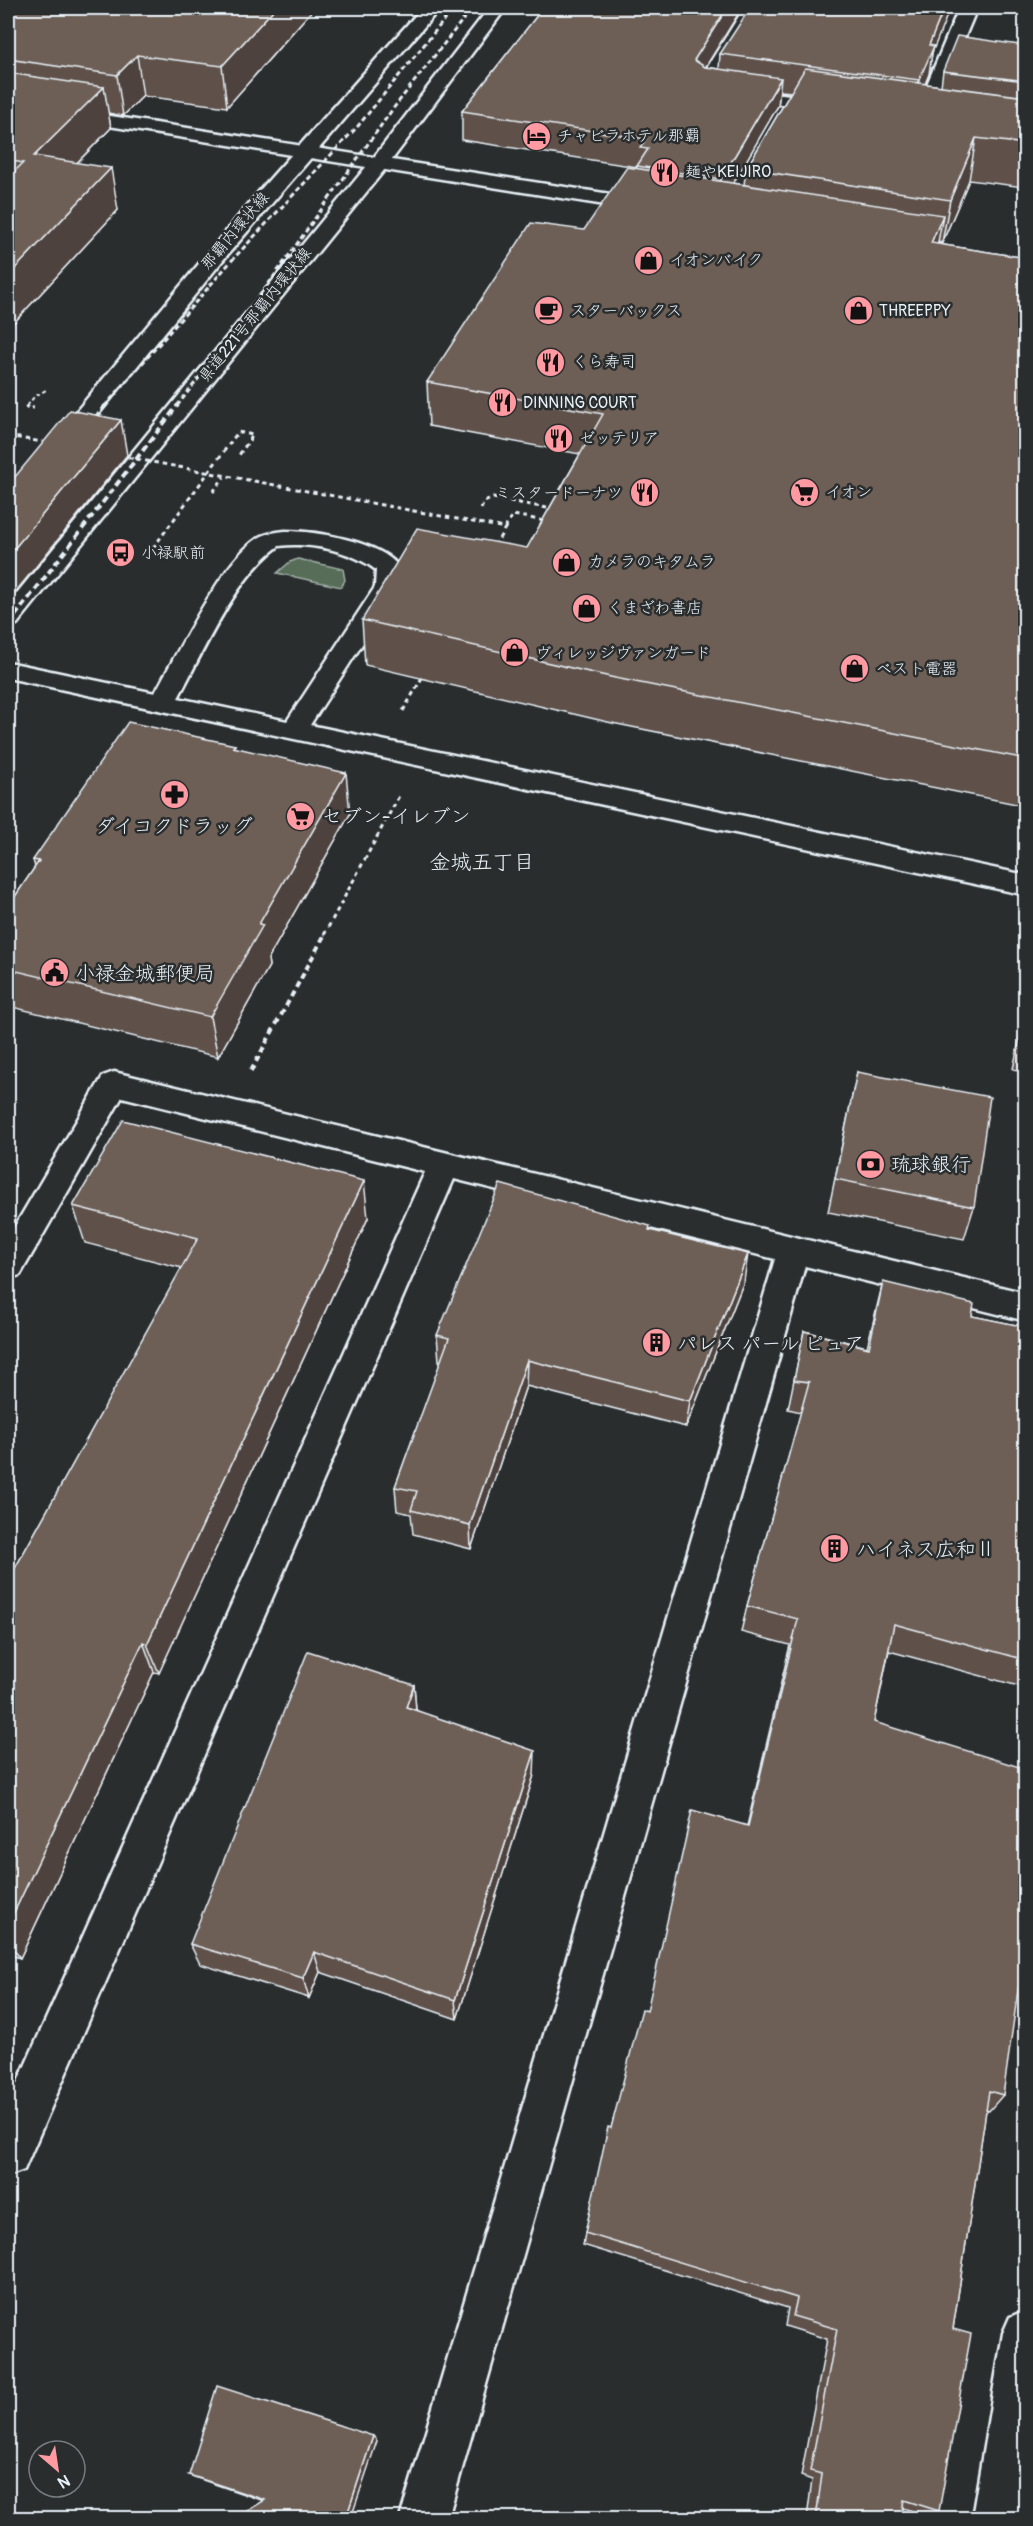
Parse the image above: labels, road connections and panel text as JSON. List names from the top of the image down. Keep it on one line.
{"streets":{"street":["那覇内環状線","県道221号那覇内環状線"]},"districts":["金城五丁目"],"places":{"hotel":["チャビラホテル那覇"],"restaurant":["麺やKEIJIRO","くら寿司","DINNING COURT","ゼッテリア","ミスタードーナツ"],"shop":["イオンバイク","THREEPPY","カメラのキタムラ","くまざわ書店","ヴィレッジヴァンガード","ベスト電器"],"cafe":["スターバックス"],"supermarket":["イオン","セブン-イレブン"],"bus stop":["小禄駅前"],"pharmacy":["ダイコクドラッグ"],"public building":["小禄金城郵便局"],"bank":["琉球銀行"],"building":["パレス パール ピュア","ハイネス広和Ⅱ"]},"north":"bottom right"}
